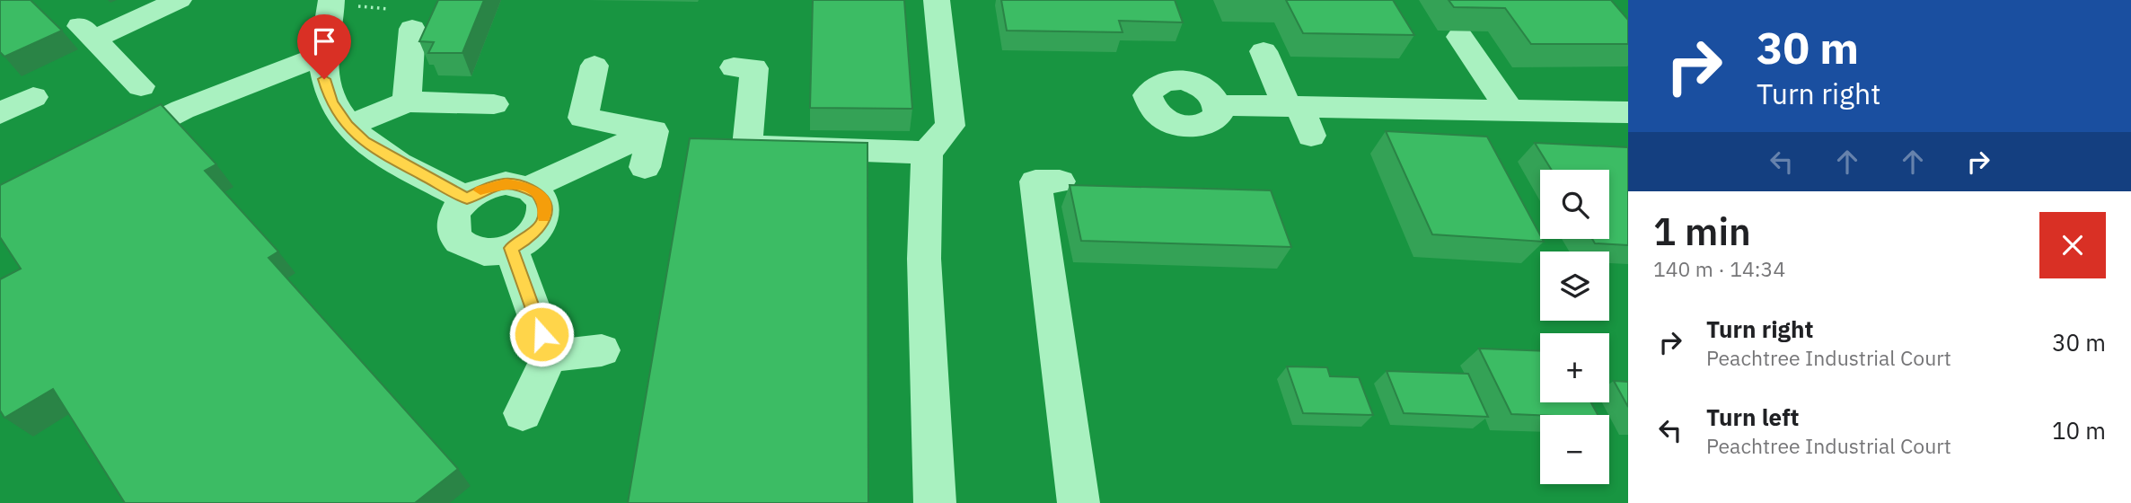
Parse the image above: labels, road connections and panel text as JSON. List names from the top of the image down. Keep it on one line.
{"page":{"turn":["30 m","Turn right"],"map_buttons":["+","−"],"heading":["1 min","140 m · 14:34"],"list":[{"name":"Turn right","note":"Peachtree Industrial Court","value":"30 m"},{"name":"Turn left","note":"Peachtree Industrial Court","value":"10 m"}]}}
